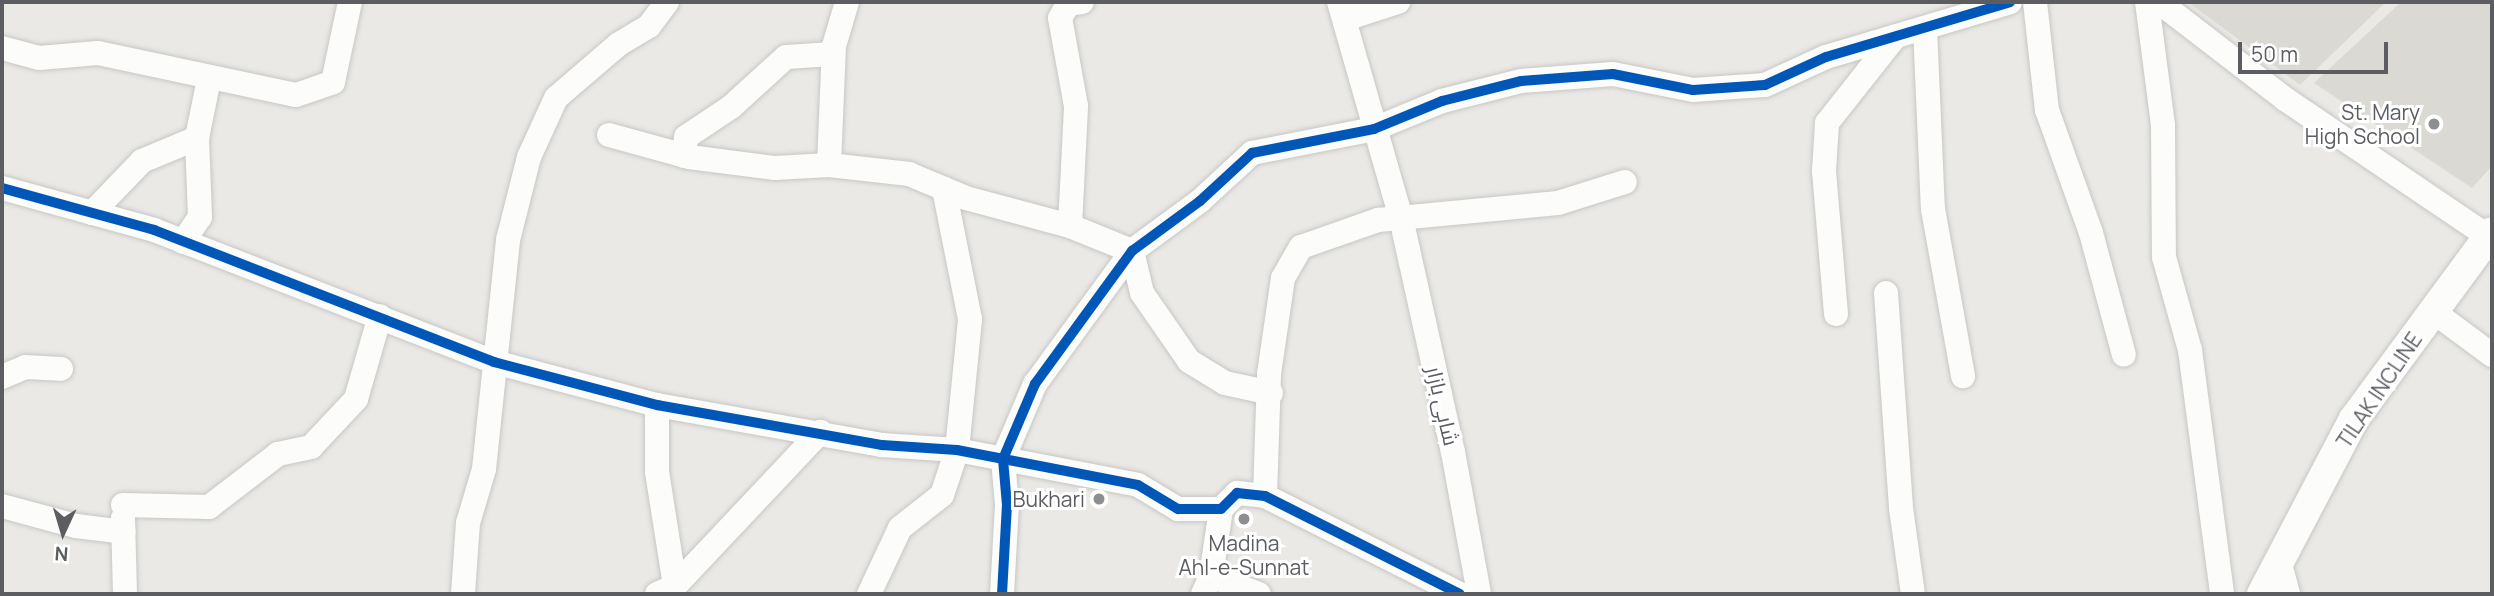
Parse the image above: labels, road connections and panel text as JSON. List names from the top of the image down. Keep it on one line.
{"streets":{"street":["TILAK INCLINE","شاہی بازار"]},"places":["St. Mary High School","Bukhari","Madina Ahl-e-Sunnat"],"scale_bar":"50 m","north":"bottom"}
